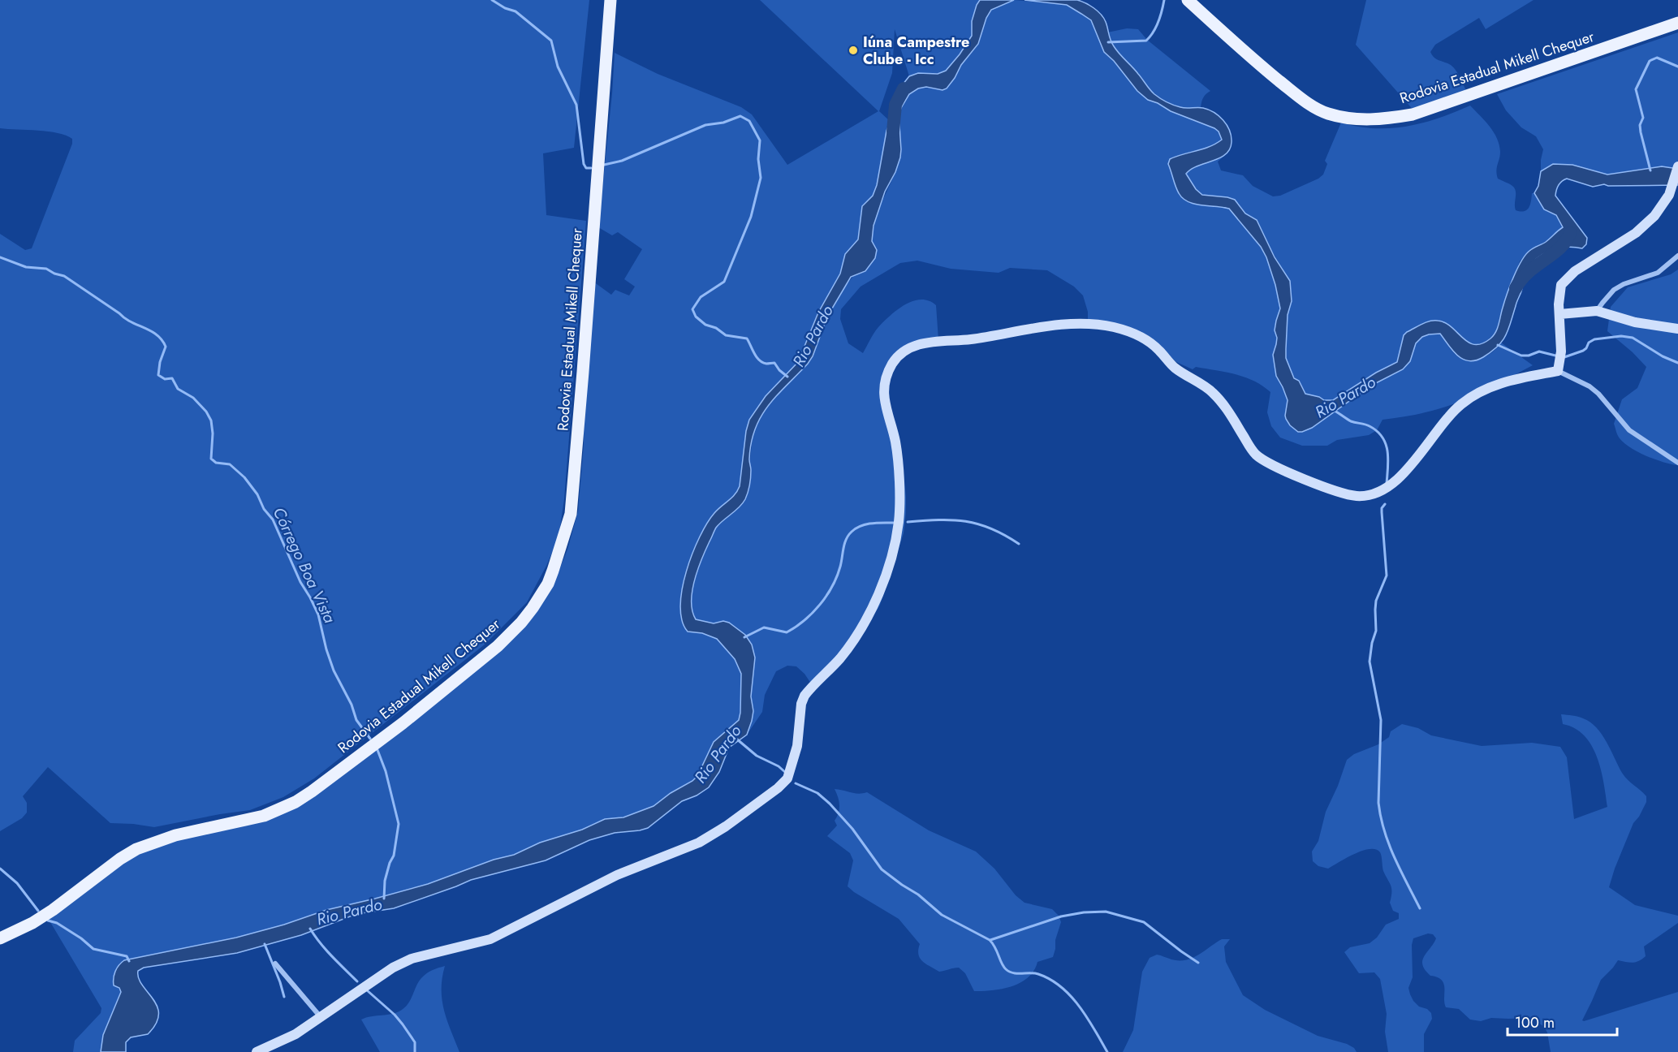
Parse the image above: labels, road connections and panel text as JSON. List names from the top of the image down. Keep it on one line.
{"streets":{"main road":["Rodovia Estadual Mikell Chequer"]},"water":["Rio Pardo","Córrego Boa Vista"],"places":["Iúna Campestre Clube - Icc"],"scale_bar":"100 m"}
